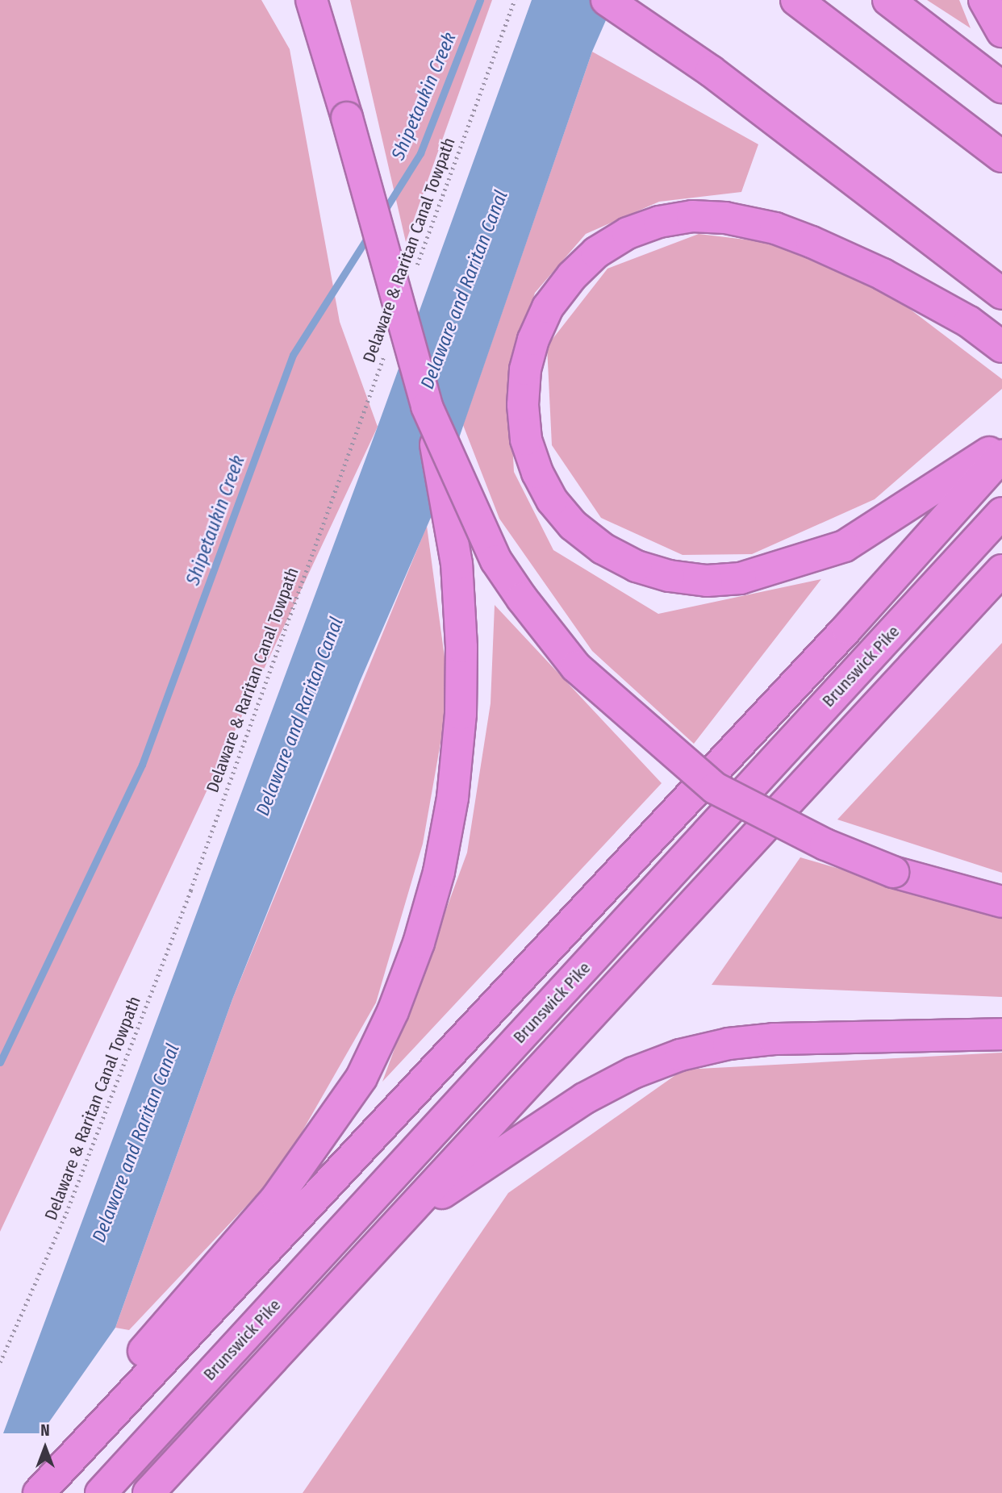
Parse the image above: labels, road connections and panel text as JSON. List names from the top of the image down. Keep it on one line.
{"streets":{"highway":["Brunswick Pike"],"path":["Delaware & Raritan Canal Towpath"]},"water":["Shipetaukin Creek","Delaware and Raritan Canal"],"north":"top"}
